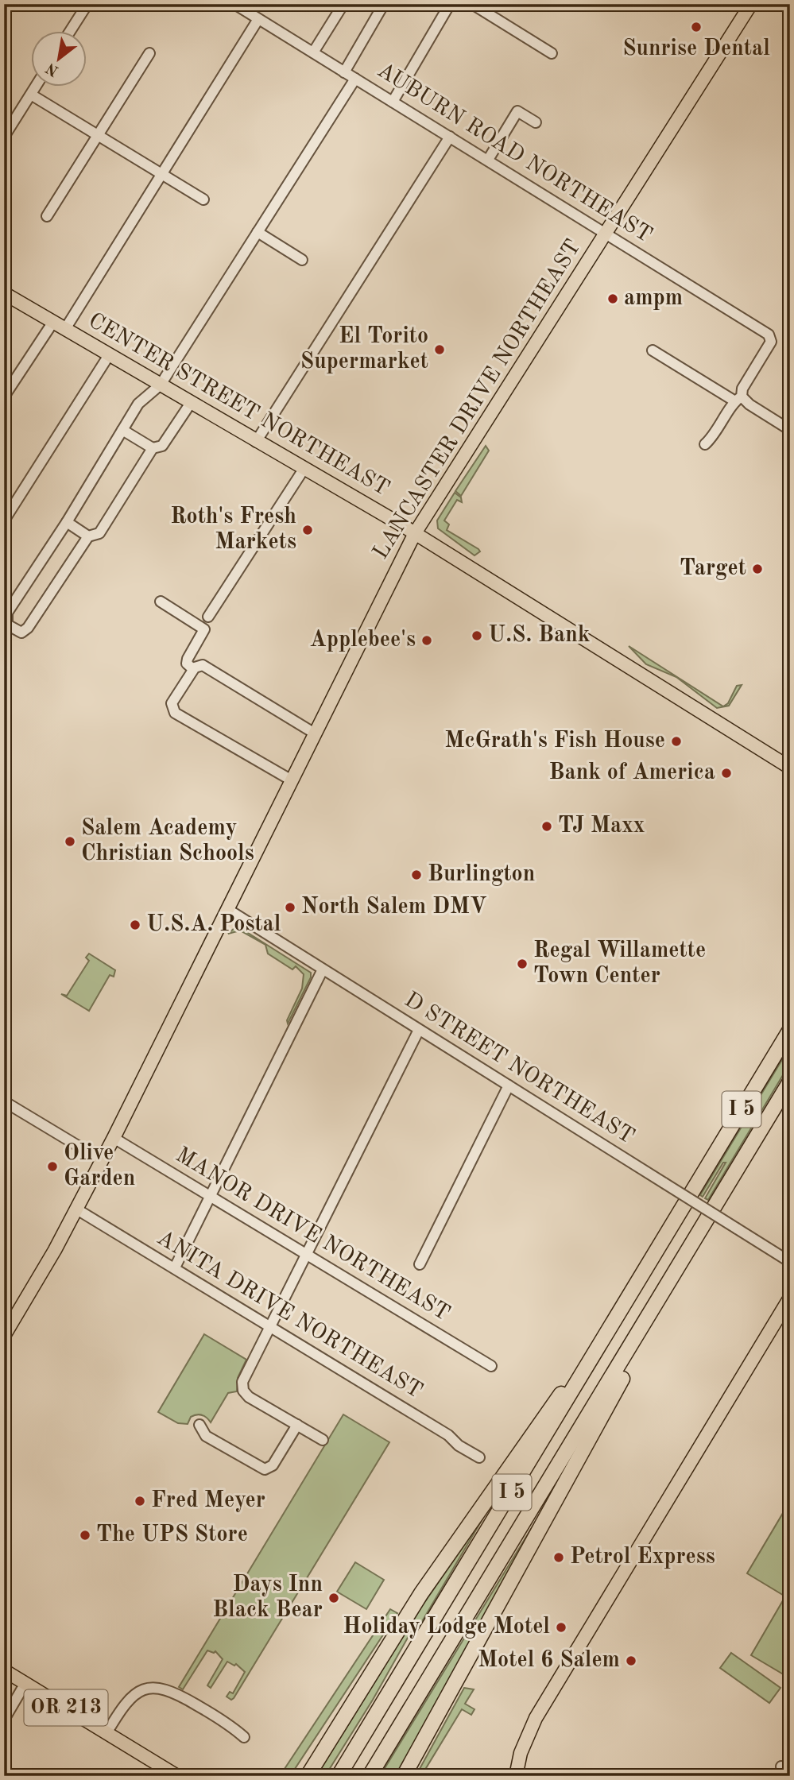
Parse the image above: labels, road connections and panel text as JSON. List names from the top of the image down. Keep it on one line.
{"streets":{"highway":["I 5"],"main road":["LANCASTER DRIVE NORTHEAST","CENTER STREET NORTHEAST","OR 213"],"street":["AUBURN ROAD NORTHEAST","D STREET NORTHEAST","MANOR DRIVE NORTHEAST","ANITA DRIVE NORTHEAST"]},"crossings":[["AUBURN ROAD NORTHEAST","LANCASTER DRIVE NORTHEAST"],["LANCASTER DRIVE NORTHEAST","CENTER STREET NORTHEAST"],["LANCASTER DRIVE NORTHEAST","D STREET NORTHEAST"],["LANCASTER DRIVE NORTHEAST","MANOR DRIVE NORTHEAST"],["LANCASTER DRIVE NORTHEAST","ANITA DRIVE NORTHEAST"]],"places":["Sunrise Dental","ampm","El Torito Supermarket","Roth's Fresh Markets","Target","U.S. Bank","Applebee's","McGrath's Fish House","Bank of America","TJ Maxx","Salem Academy Christian Schools","Burlington","North Salem DMV","U.S.A. Postal","Regal Willamette Town Center","Olive Garden","Fred Meyer","The UPS Store","Petrol Express","Days Inn Black Bear","Holiday Lodge Motel","Motel 6 Salem"],"north":"bottom left"}
